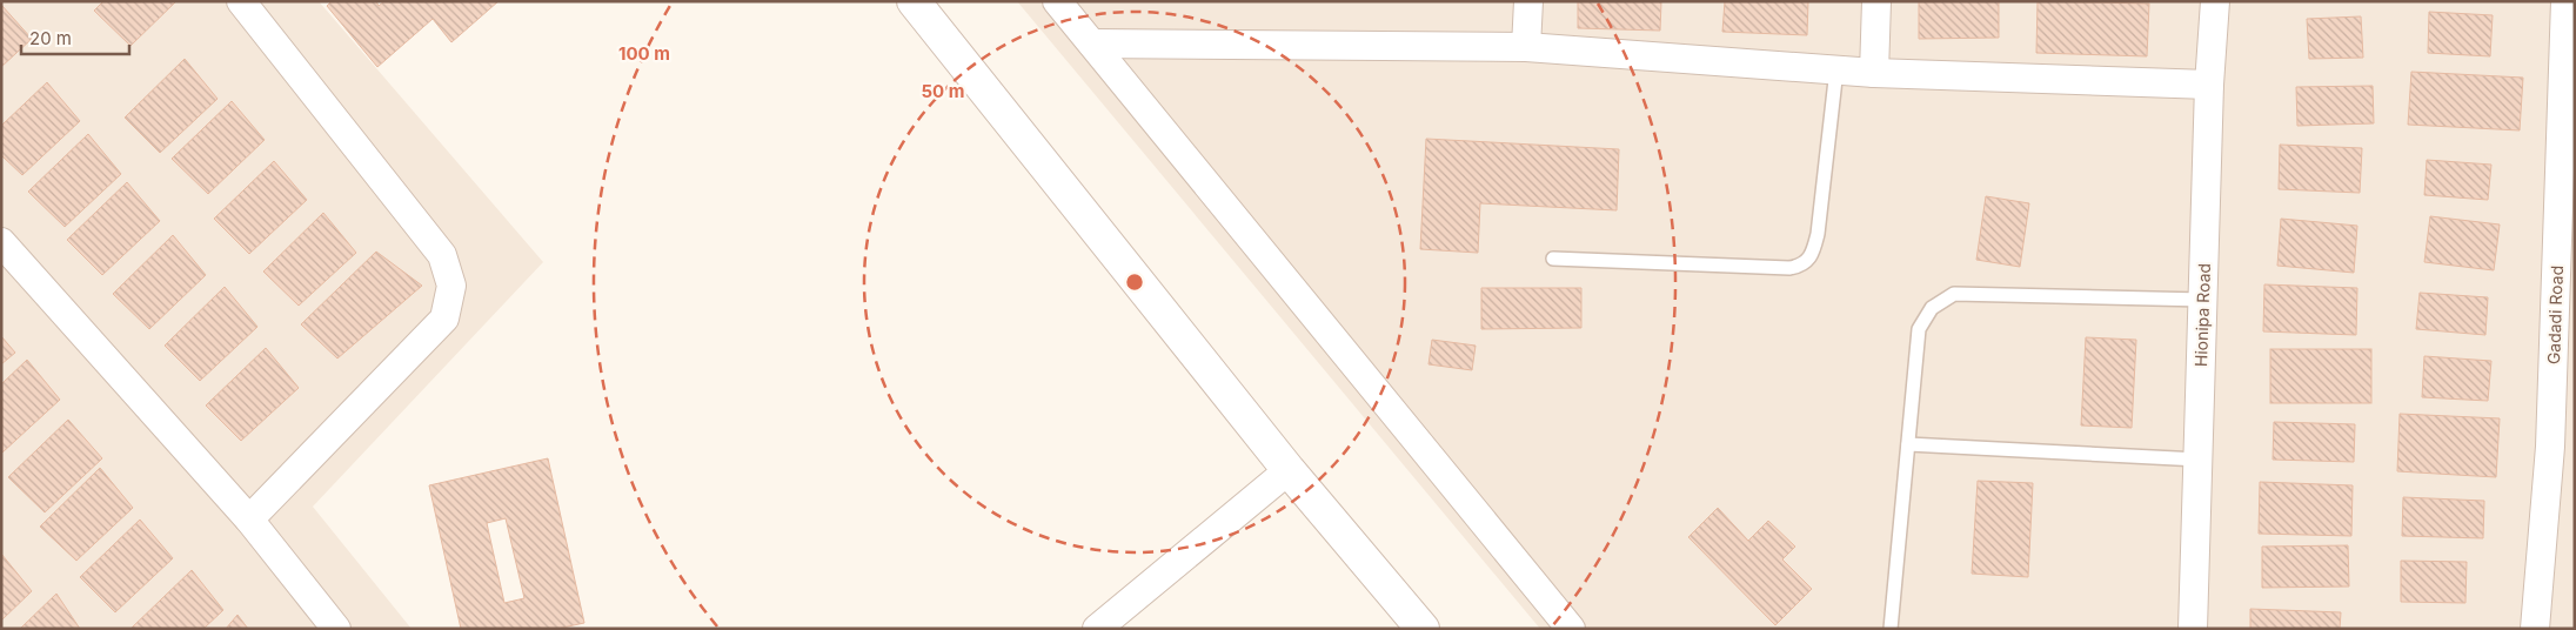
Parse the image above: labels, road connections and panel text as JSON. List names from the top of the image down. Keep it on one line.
{"streets":{"street":["Hionipa Road","Gadadi Road"]},"scale_bar":"20 m","rings":["100 m","50 m"]}
